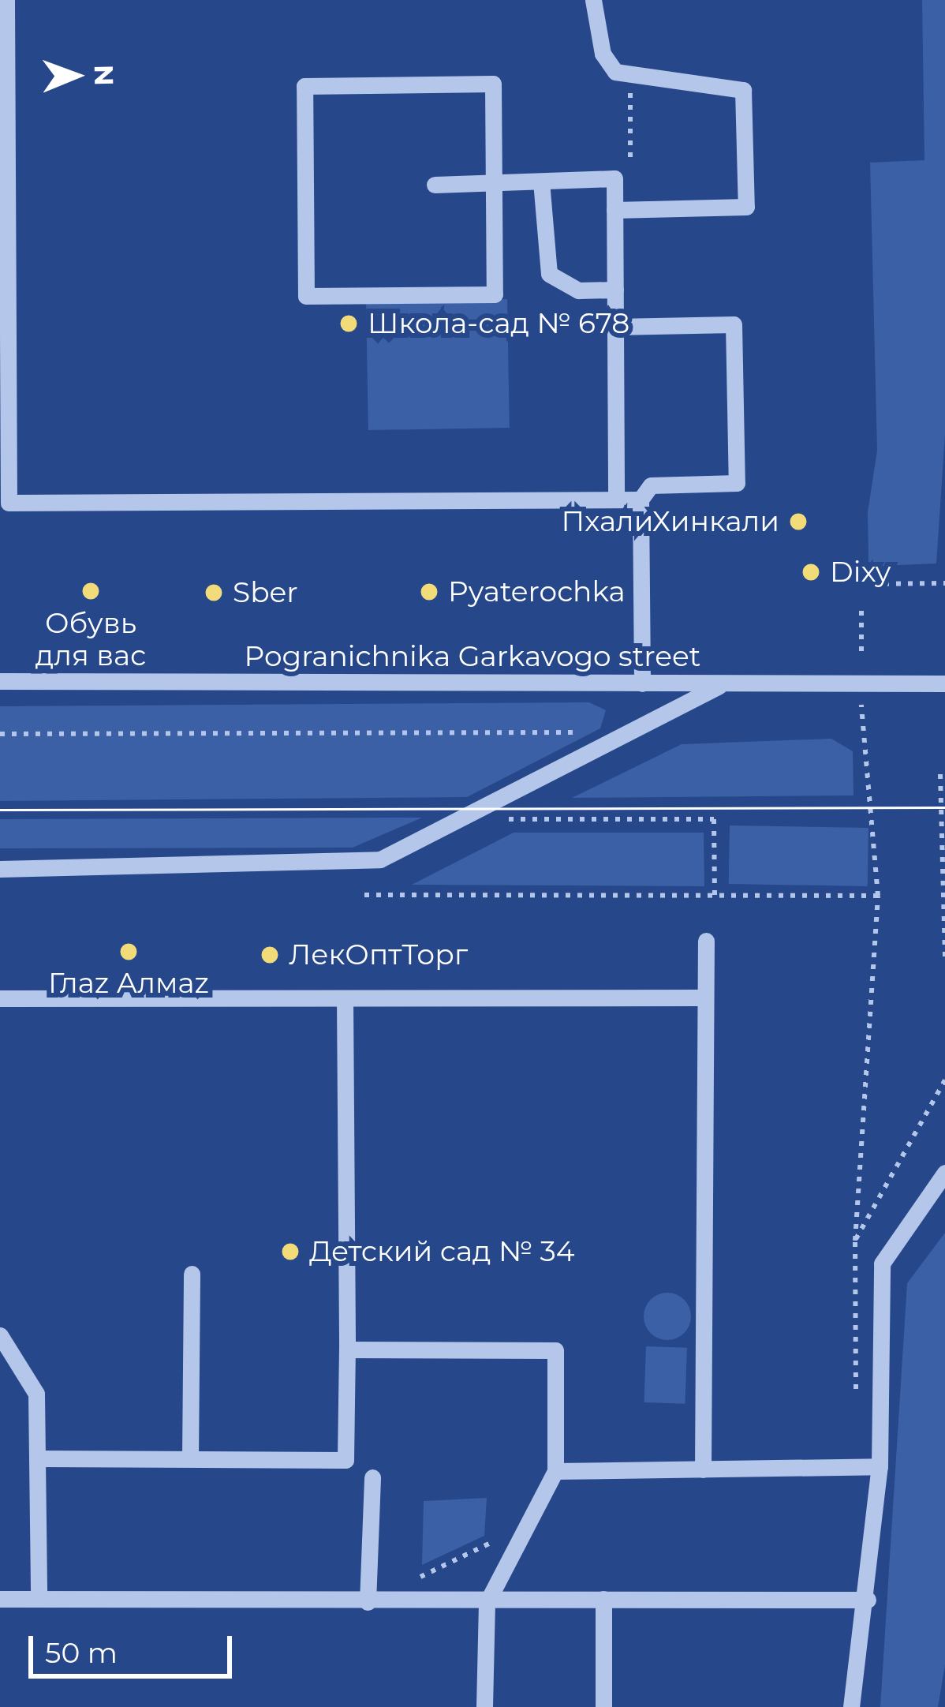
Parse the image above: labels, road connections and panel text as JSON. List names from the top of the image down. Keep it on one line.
{"streets":{"street":["Pogranichnika Garkavogo street"]},"places":["Школа-сад № 678","ПхалиХинкали","Dixy","Обувь для вас","Pyaterochka","Sber","Глаz Алмаz","ЛекОптТорг","Детский сад № 34"],"scale_bar":"50 m","north":"right"}
